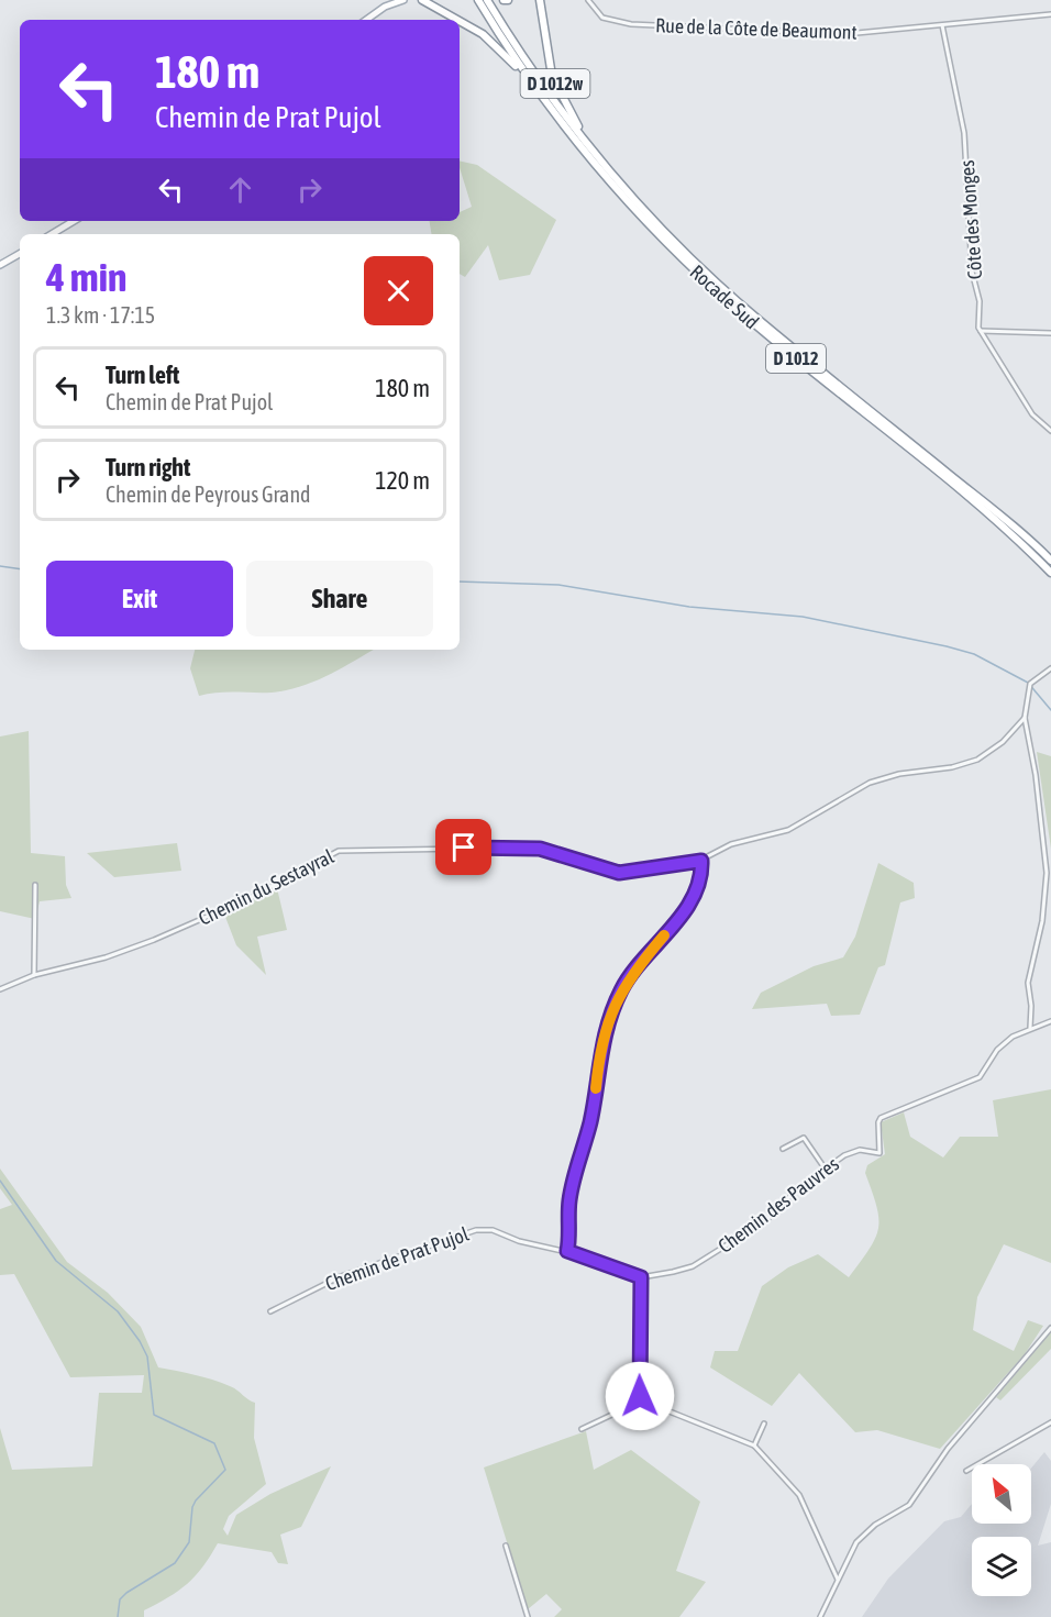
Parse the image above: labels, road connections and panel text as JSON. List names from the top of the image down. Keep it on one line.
{"streets":{"highway":["D 1012w","Rocade Sud","D 1012"],"street":["Rue de la Côte de Beaumont","Côte des Monges","Chemin du Sestayral","Chemin des Pauvres","Chemin de Prat Pujol"]},"crossings":[["Rue de la Côte de Beaumont","Côte des Monges"],["D 1012w","Rocade Sud"],["Chemin des Pauvres","Chemin de Prat Pujol"]],"north":"top left","page":{"turn":["180 m","Chemin de Prat Pujol"],"heading":["4 min","1.3 km · 17:15"],"list":[{"name":"Turn left","note":"Chemin de Prat Pujol","value":"180 m"},{"name":"Turn right","note":"Chemin de Peyrous Grand","value":"120 m"}],"buttons":["Exit","Share"]}}
